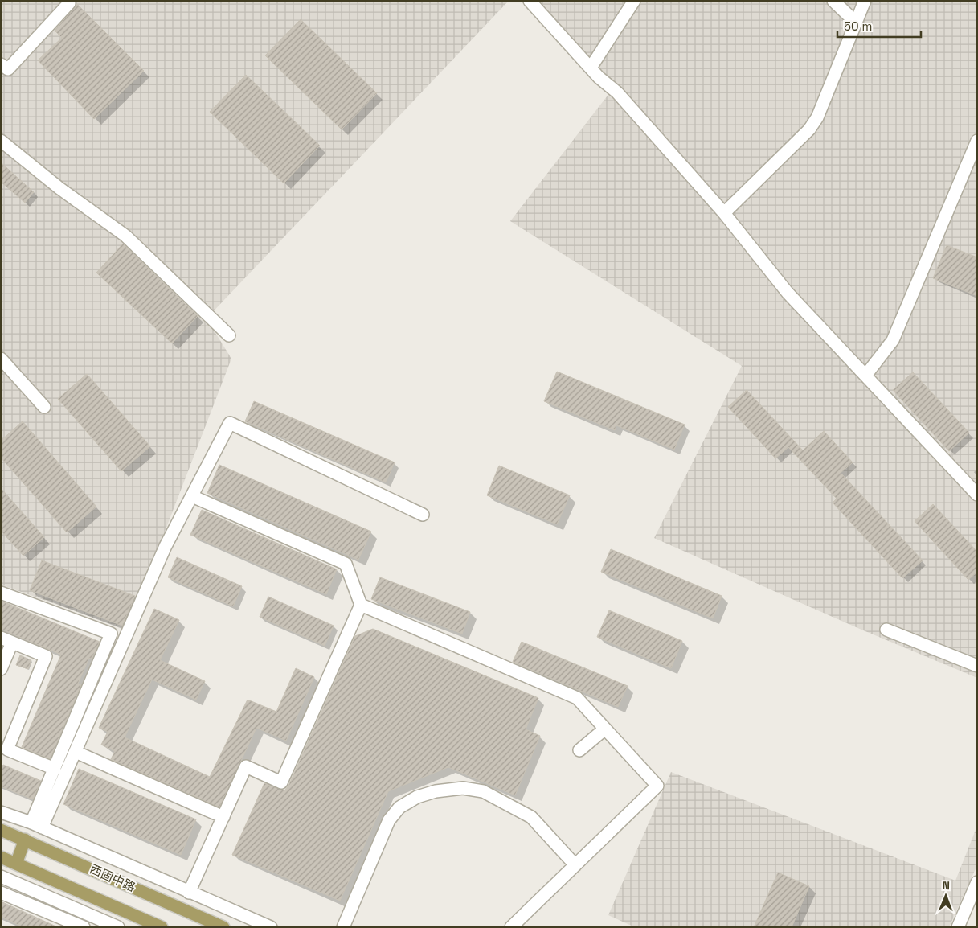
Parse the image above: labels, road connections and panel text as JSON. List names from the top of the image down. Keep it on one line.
{"streets":{"main road":["西固中路"]},"scale_bar":"50 m","north":"top"}
